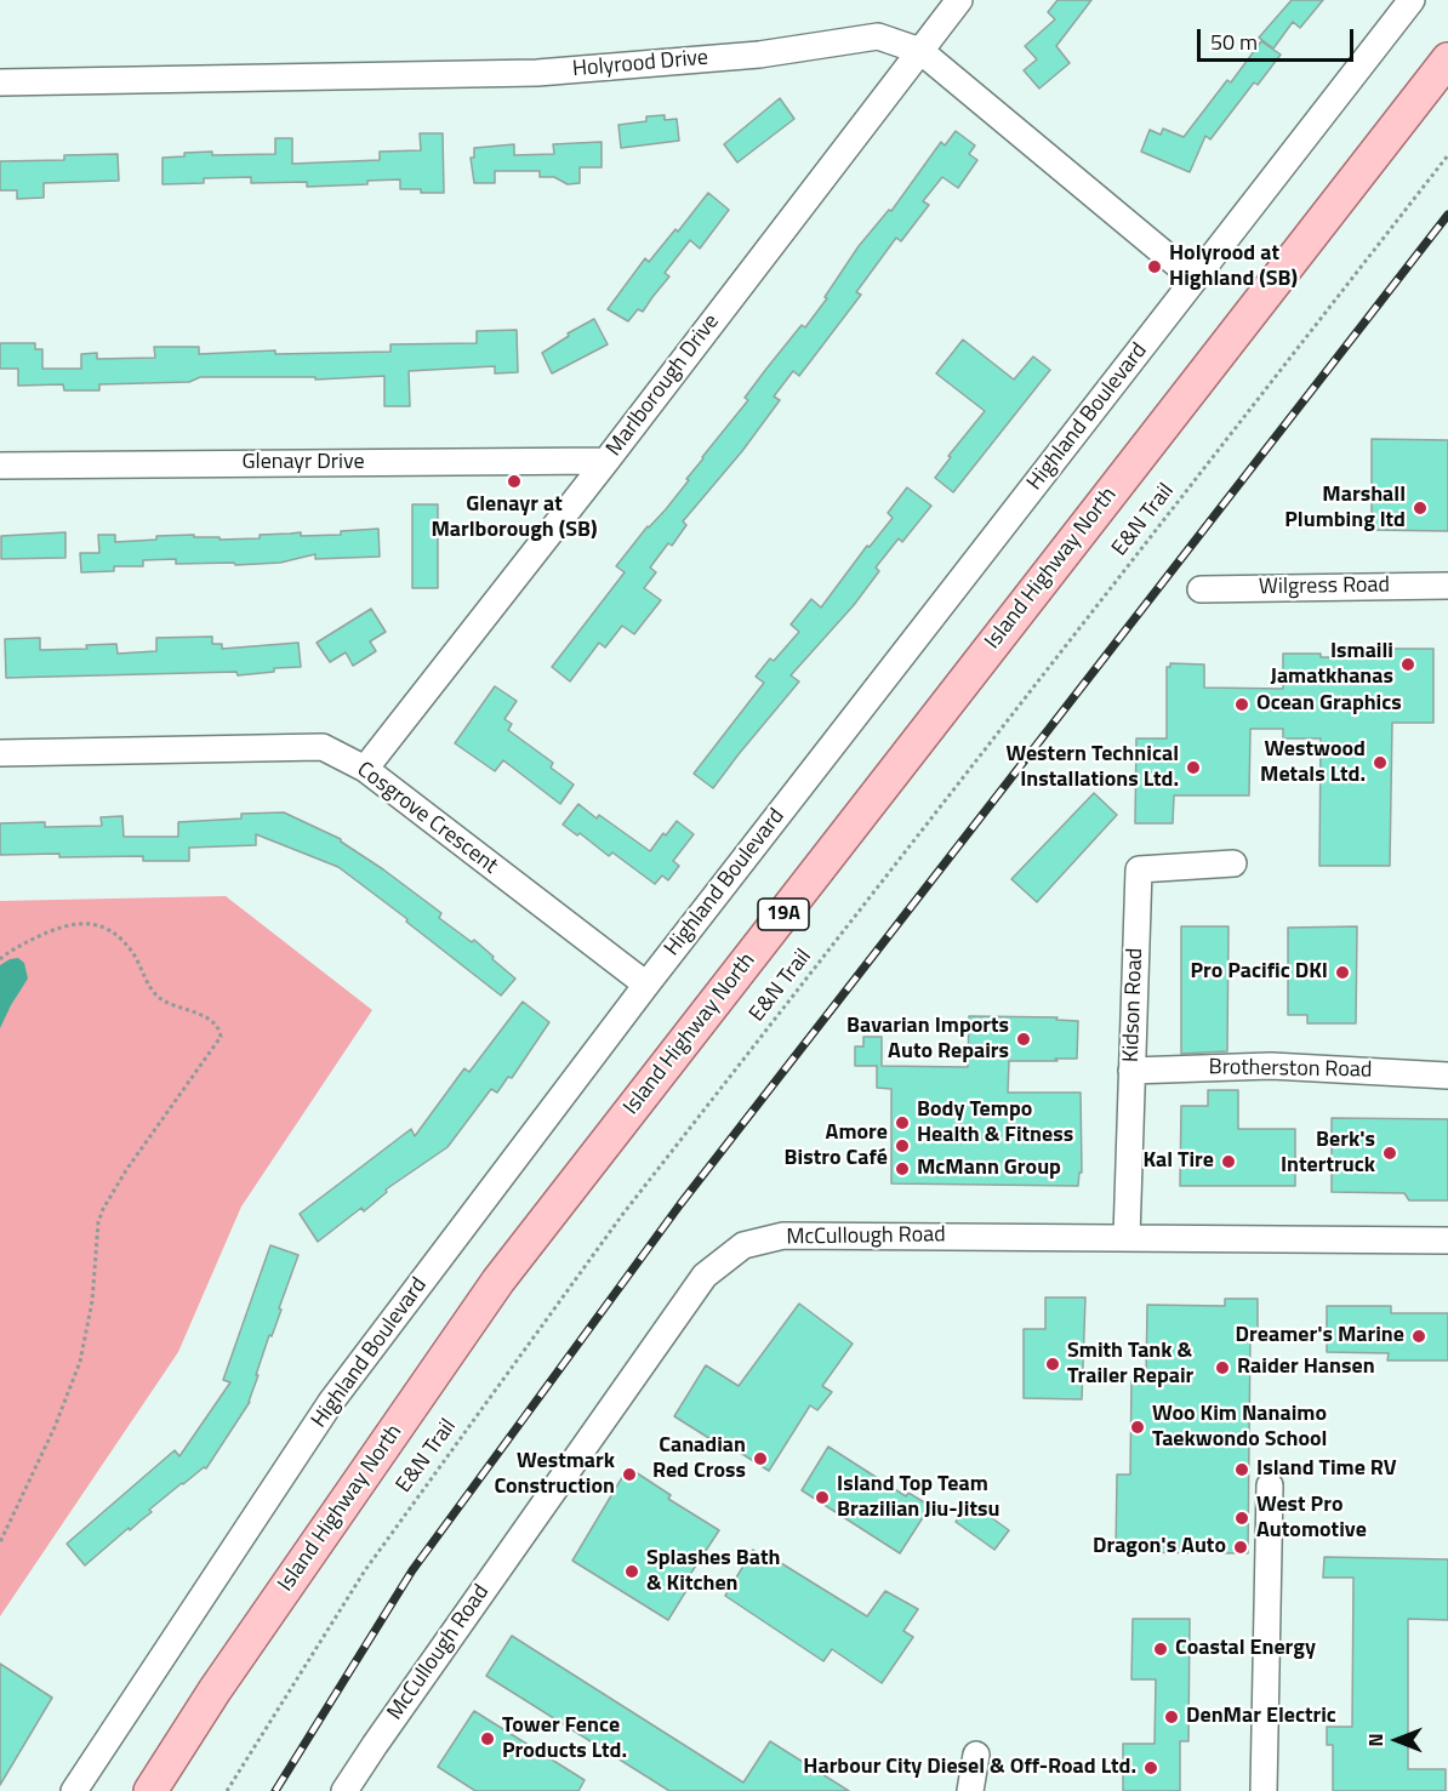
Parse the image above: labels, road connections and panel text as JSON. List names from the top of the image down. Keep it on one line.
{"streets":{"main road":["Island Highway North","19A"],"street":["Holyrood Drive","Marlborough Drive","Highland Boulevard","Glenayr Drive","Wilgress Road","Cosgrove Crescent","Kidson Road","Brotherston Road","McCullough Road"],"path":["E&N Trail"]},"crossings":[["Holyrood Drive","Marlborough Drive"],["Holyrood Drive","Highland Boulevard"],["Marlborough Drive","Glenayr Drive"],["Marlborough Drive","Cosgrove Crescent"],["Highland Boulevard","Cosgrove Crescent"],["Kidson Road","Brotherston Road"],["Kidson Road","McCullough Road"]],"places":["Holyrood at Highland (SB)","Glenayr at Marlborough (SB)","Marshall Plumbing ltd","Ismaili Jamatkhanas","Ocean Graphics","Westwood Metals Ltd.","Western Technical Installations Ltd.","Pro Pacific DKI","Bavarian Imports Auto Repairs","Body Tempo Health & Fitness","Amore Bistro Café","Berk's Intertruck","Kal Tire","McMann Group","Dreamer's Marine","Smith Tank & Trailer Repair","Raider Hansen","Woo Kim Nanaimo Taekwondo School","Canadian Red Cross","Island Time RV","Westmark Construction","Island Top Team Brazilian Jiu-Jitsu","West Pro Automotive","Dragon's Auto","Splashes Bath & Kitchen","Coastal Energy","DenMar Electric","Tower Fence Products Ltd.","Harbour City Diesel & Off-Road Ltd."],"scale_bar":"50 m","north":"left"}
